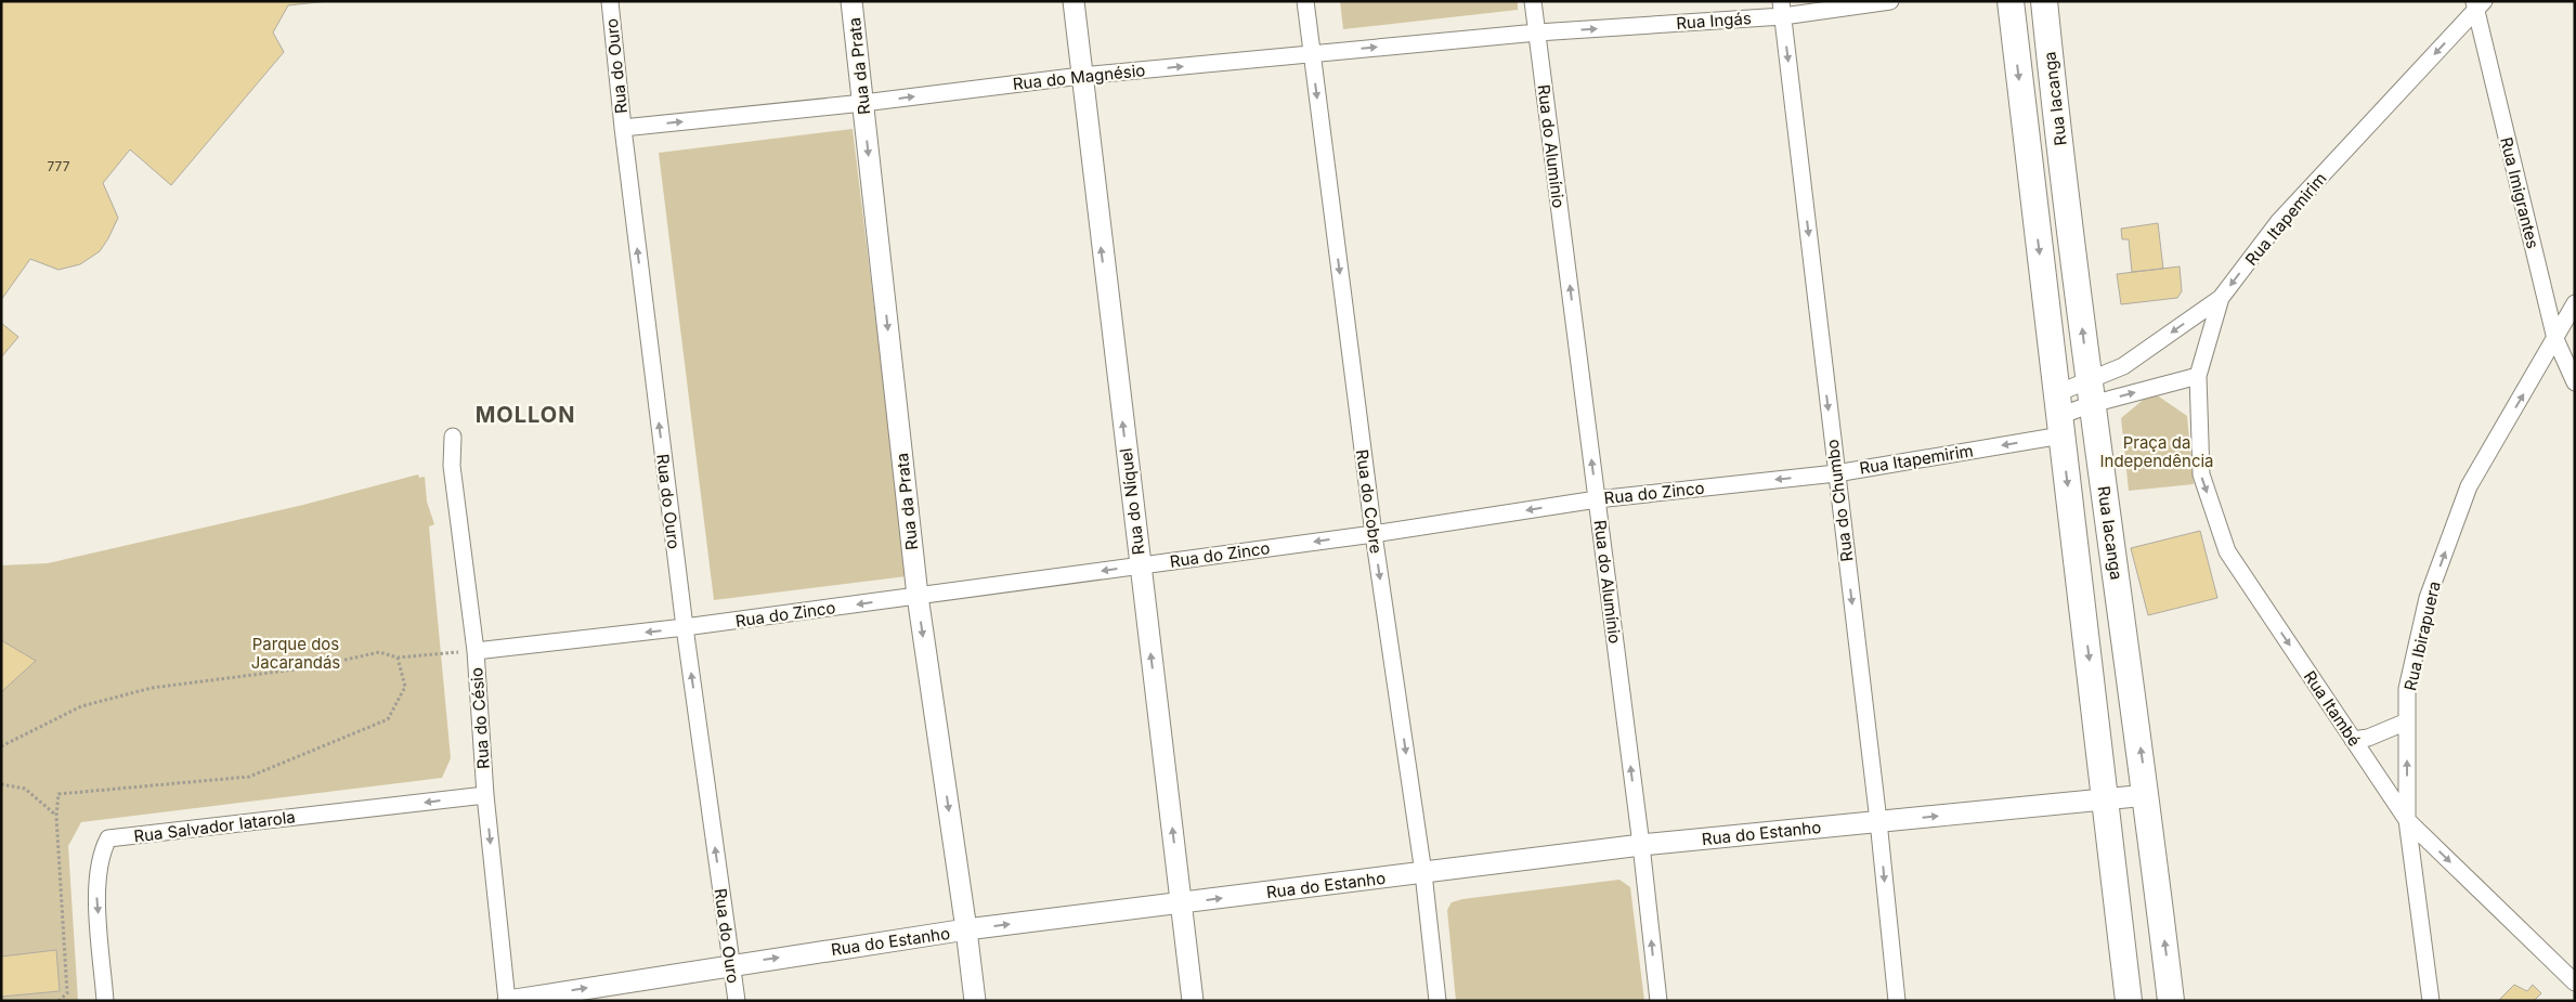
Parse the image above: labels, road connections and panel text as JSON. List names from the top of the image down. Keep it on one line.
{"streets":{"main road":["Rua Iacanga"],"street":["Rua Ingás","Rua do Ouro","Rua da Prata","Rua do Magnésio","Rua do Alumínio","Rua Imigrantes","Rua Itapemirim","Rua do Zinco","Rua do Chumbo","Rua do Níquel","Rua do Cobre","Rua Ibirapuera","Rua Itambé","Rua do Césio","Rua Salvador Iatarola","Rua do Estanho"]},"crossings":[["Rua Ingás","Rua do Magnésio"],["Rua Ingás","Rua do Alumínio"],["Rua Ingás","Rua do Chumbo"],["Rua do Ouro","Rua do Magnésio"],["Rua do Ouro","Rua do Zinco"],["Rua do Ouro","Rua do Estanho"],["Rua da Prata","Rua do Magnésio"],["Rua da Prata","Rua do Zinco"],["Rua da Prata","Rua do Estanho"],["Rua do Magnésio","Rua do Alumínio"],["Rua do Magnésio","Rua do Níquel"],["Rua do Magnésio","Rua do Cobre"],["Rua Iacanga","Rua Itapemirim"],["Rua Iacanga","Rua do Estanho"],["Rua do Alumínio","Rua do Zinco"],["Rua do Alumínio","Rua do Estanho"],["Rua Imigrantes","Rua Itapemirim"],["Rua Imigrantes","Rua Ibirapuera"],["Rua Itapemirim","Rua do Zinco"],["Rua Itapemirim","Rua do Chumbo"],["Rua Itapemirim","Rua Itambé"],["Rua do Zinco","Rua do Chumbo"],["Rua do Zinco","Rua do Níquel"],["Rua do Zinco","Rua do Cobre"],["Rua do Zinco","Rua do Césio"],["Rua do Chumbo","Rua do Estanho"],["Rua do Níquel","Rua do Estanho"],["Rua do Cobre","Rua do Estanho"],["Rua Ibirapuera","Rua Itambé"],["Rua do Césio","Rua Salvador Iatarola"],["Rua do Césio","Rua do Estanho"]],"one_way":["Rua Ingás","Rua do Ouro","Rua da Prata","Rua do Magnésio","Rua do Alumínio","Rua do Zinco","Rua do Chumbo","Rua do Níquel","Rua do Cobre","Rua Ibirapuera","Rua Itambé","Rua do Césio","Rua do Estanho"],"districts":["MOLLON"],"parks":["Praça da Independência","Parque dos Jacarandás"],"house_numbers":["777"]}
